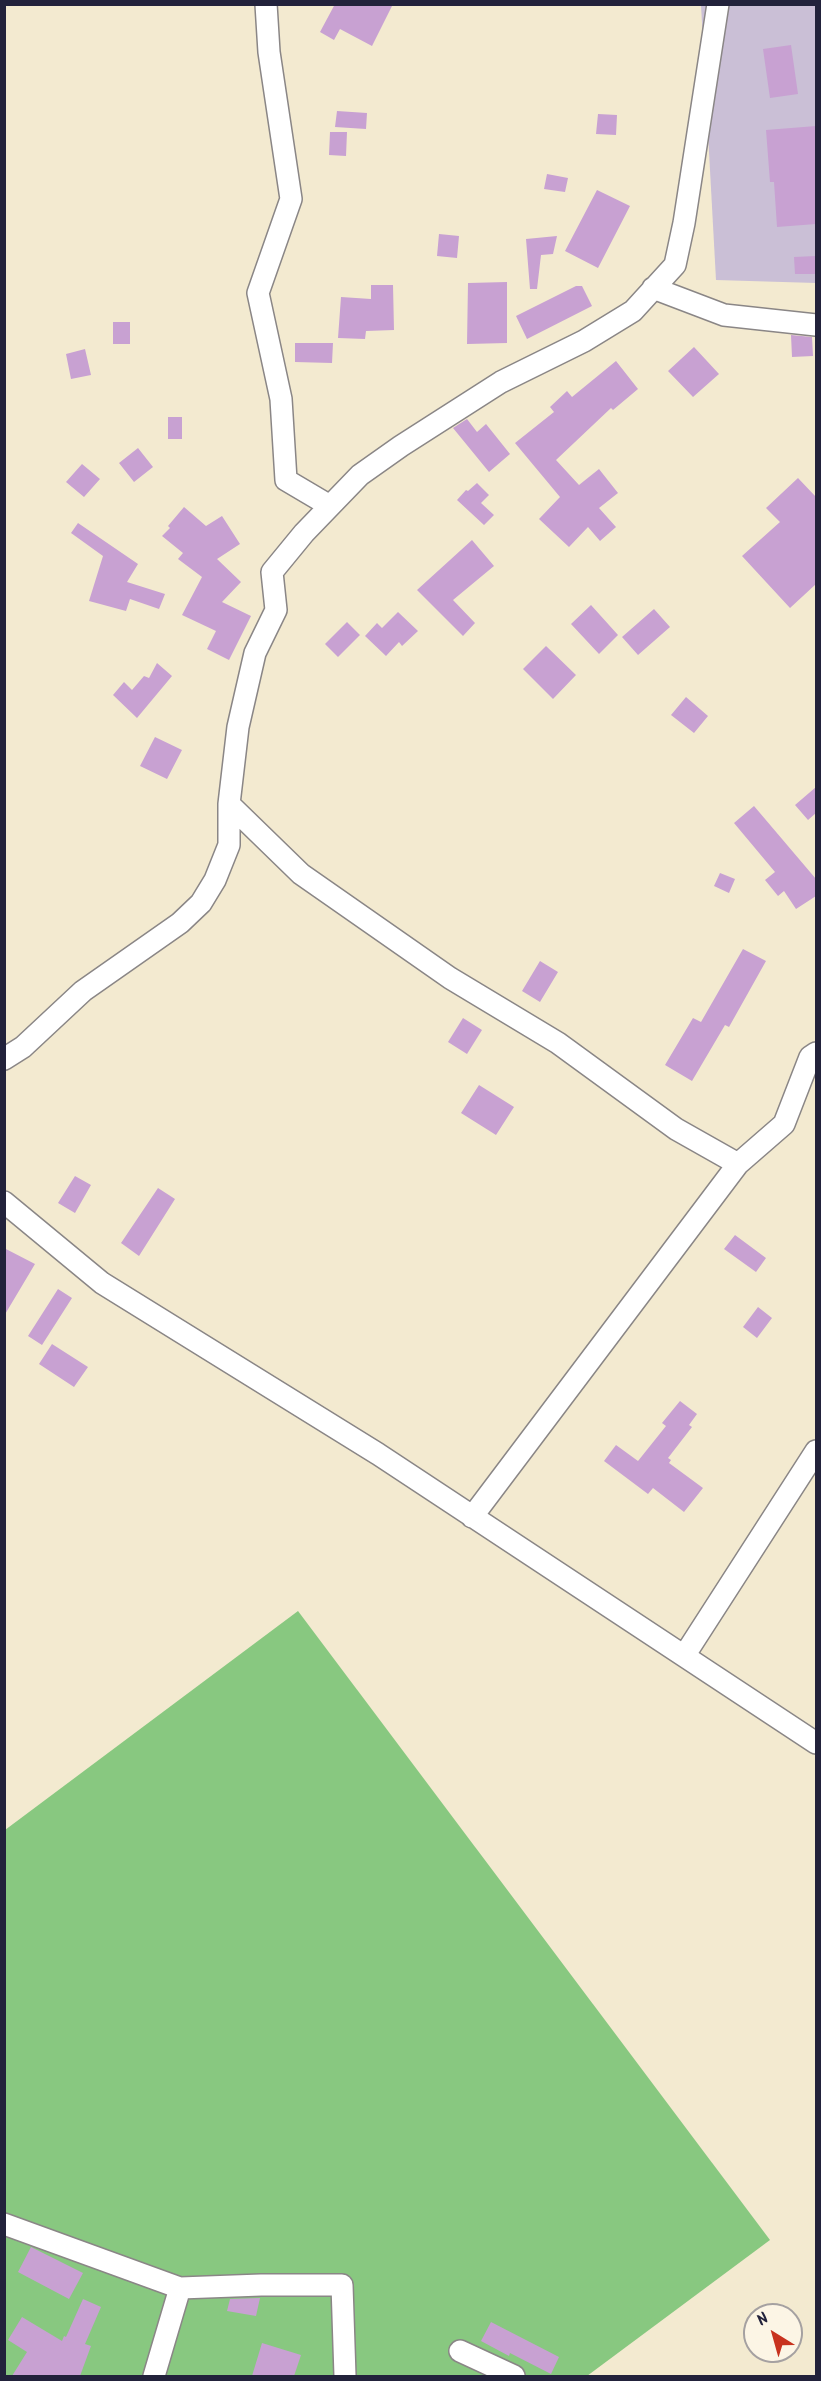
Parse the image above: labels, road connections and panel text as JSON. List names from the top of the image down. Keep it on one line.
{"north":"top left"}
